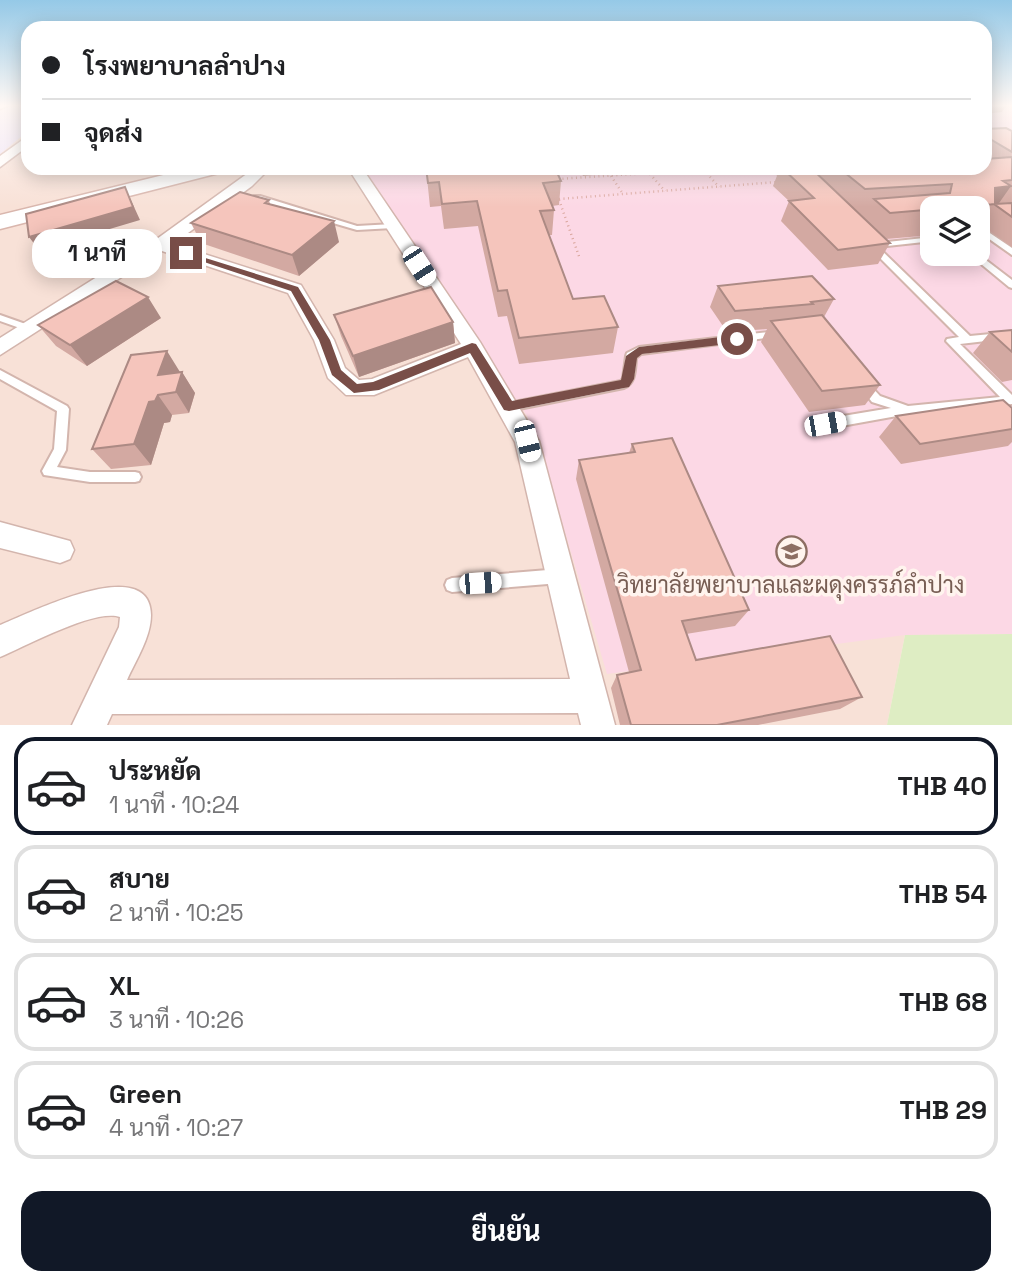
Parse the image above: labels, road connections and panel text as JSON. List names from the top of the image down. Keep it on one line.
{"places":{"school or university":["วิทยาลัยพยาบาลและผดุงครรภ์ลําปาง"]},"page":{"banner":["โรงพยาบาลลำปาง","จุดส่ง"],"bubble":"1 นาที","list":[{"name":"ประหยัด","note":"1 นาที · 10:24","value":"THB 40"},{"name":"สบาย","note":"2 นาที · 10:25","value":"THB 54"},{"name":"XL","note":"3 นาที · 10:26","value":"THB 68"},{"name":"Green","note":"4 นาที · 10:27","value":"THB 29"}],"buttons":"ยืนยัน"}}
